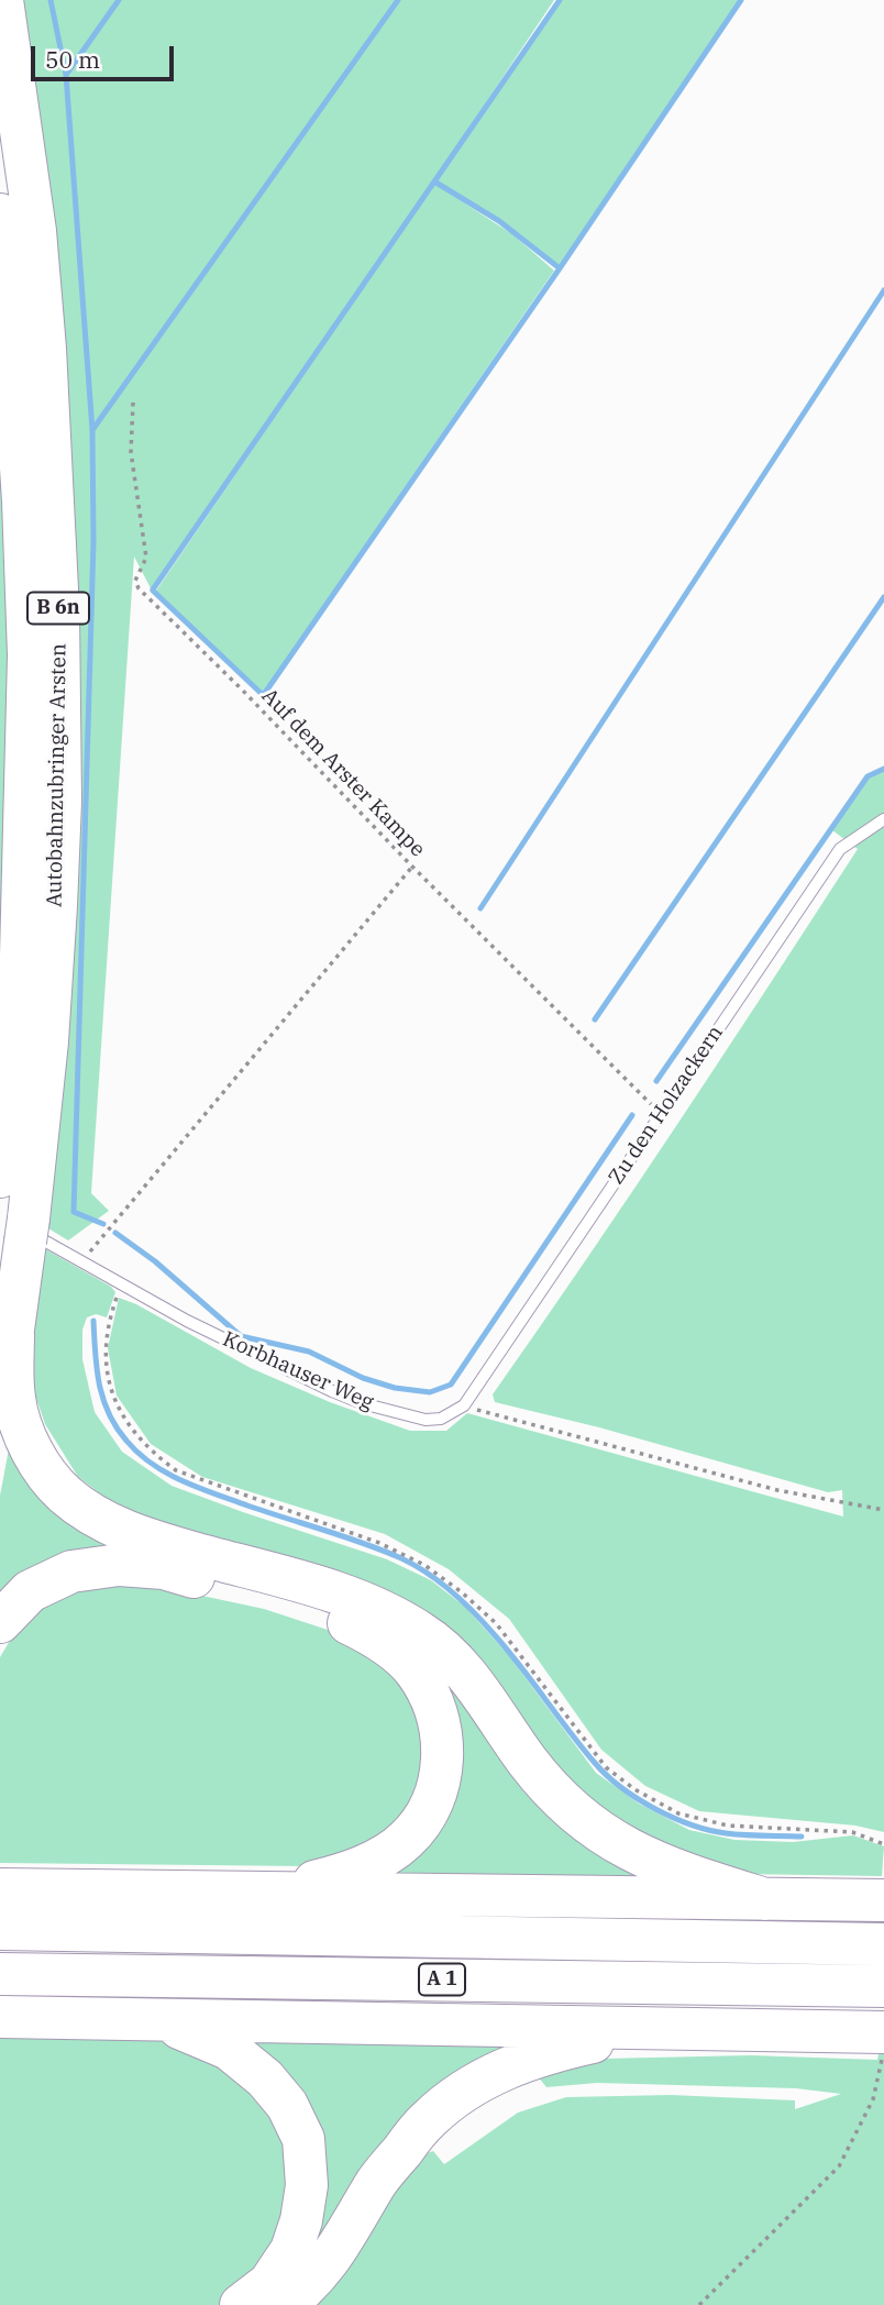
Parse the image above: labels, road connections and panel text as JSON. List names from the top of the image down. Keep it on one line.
{"streets":{"highway":["B 6n","Autobahnzubringer Arsten","A 1"],"lane":["Zu den Holzackern","Korbhauser Weg"],"path":["Auf dem Arster Kampe"]},"crossings":[["Auf dem Arster Kampe","Zu den Holzackern"],["Autobahnzubringer Arsten","Korbhauser Weg"],["Zu den Holzackern","Korbhauser Weg"]],"scale_bar":"50 m"}
